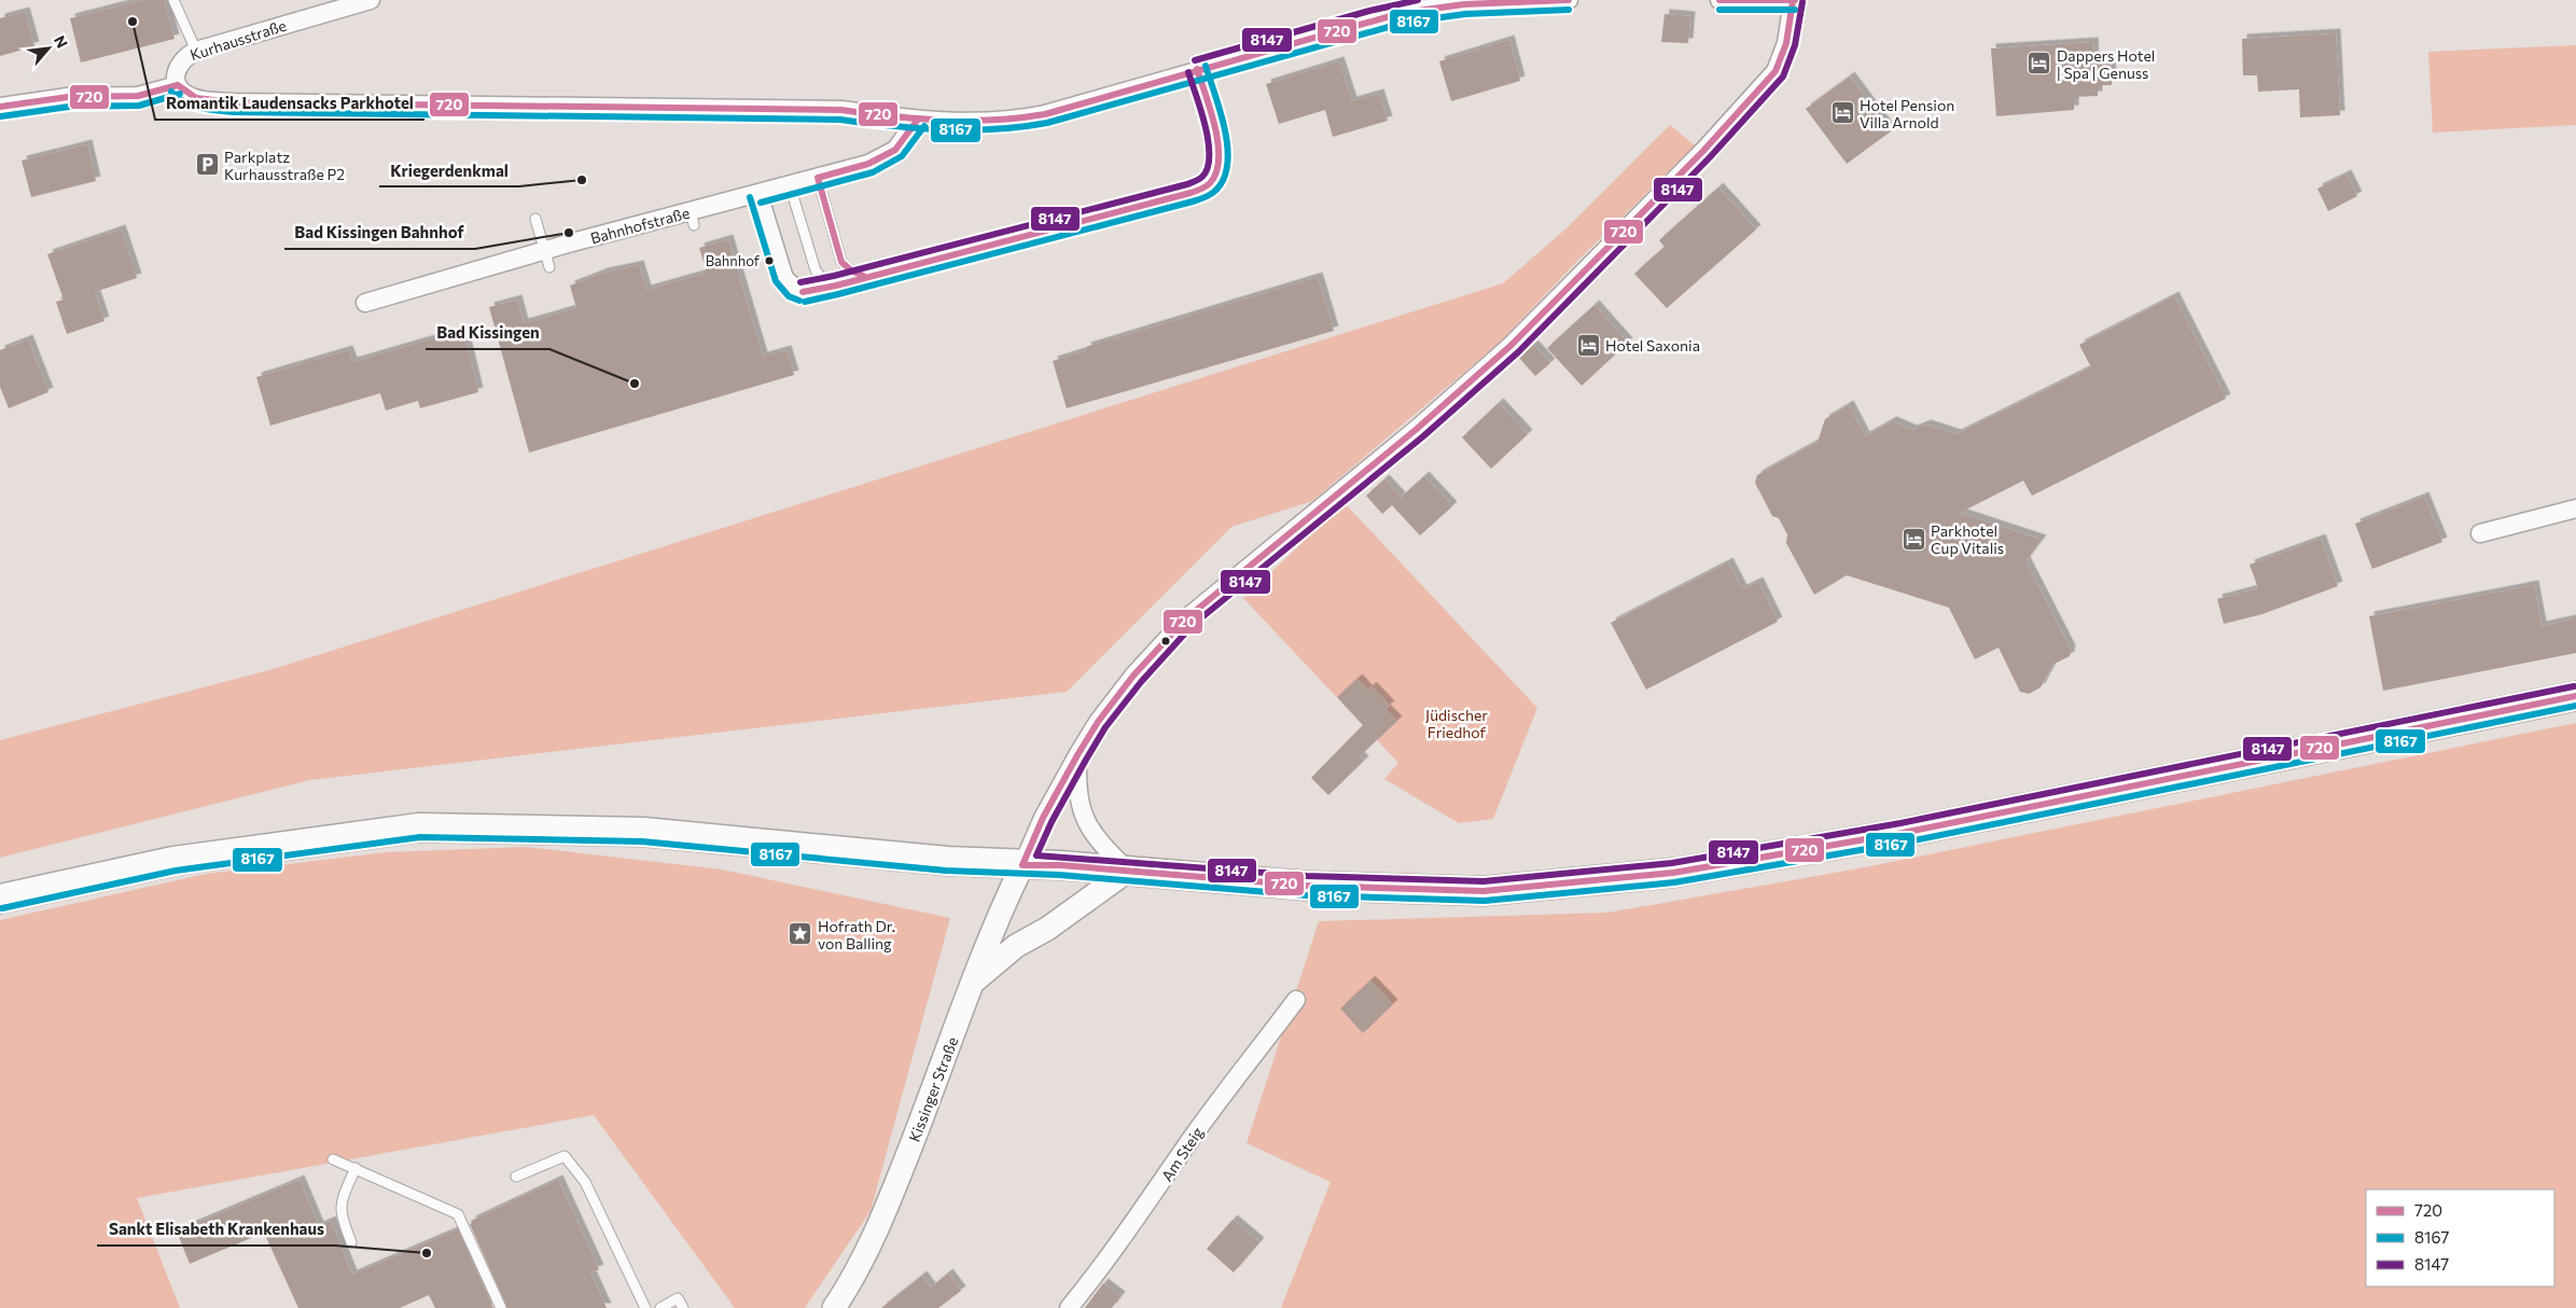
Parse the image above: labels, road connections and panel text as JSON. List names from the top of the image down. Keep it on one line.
{"streets":{"street":["Kurhausstraße","Bahnhofstraße","Kissinger Straße","Am Steig"]},"parks":["Jüdischer Friedhof"],"places":{"other":["Romantik Laudensacks Parkhotel","Kriegerdenkmal","Bad Kissingen Bahnhof","Bahnhof","Bad Kissingen","Sankt Elisabeth Krankenhaus"],"hotel":["Dappers Hotel | Spa | Genuss","Hotel Pension Villa Arnold","Hotel Saxonia","Parkhotel Cup Vitalis"],"parking":["Parkplatz Kurhausstraße P2"],"place":["Hofrath Dr. von Balling"]},"lines":["transit line 720","transit line 8147","transit line 8167"],"legend":["720","8167","8147"],"north":"top right"}
